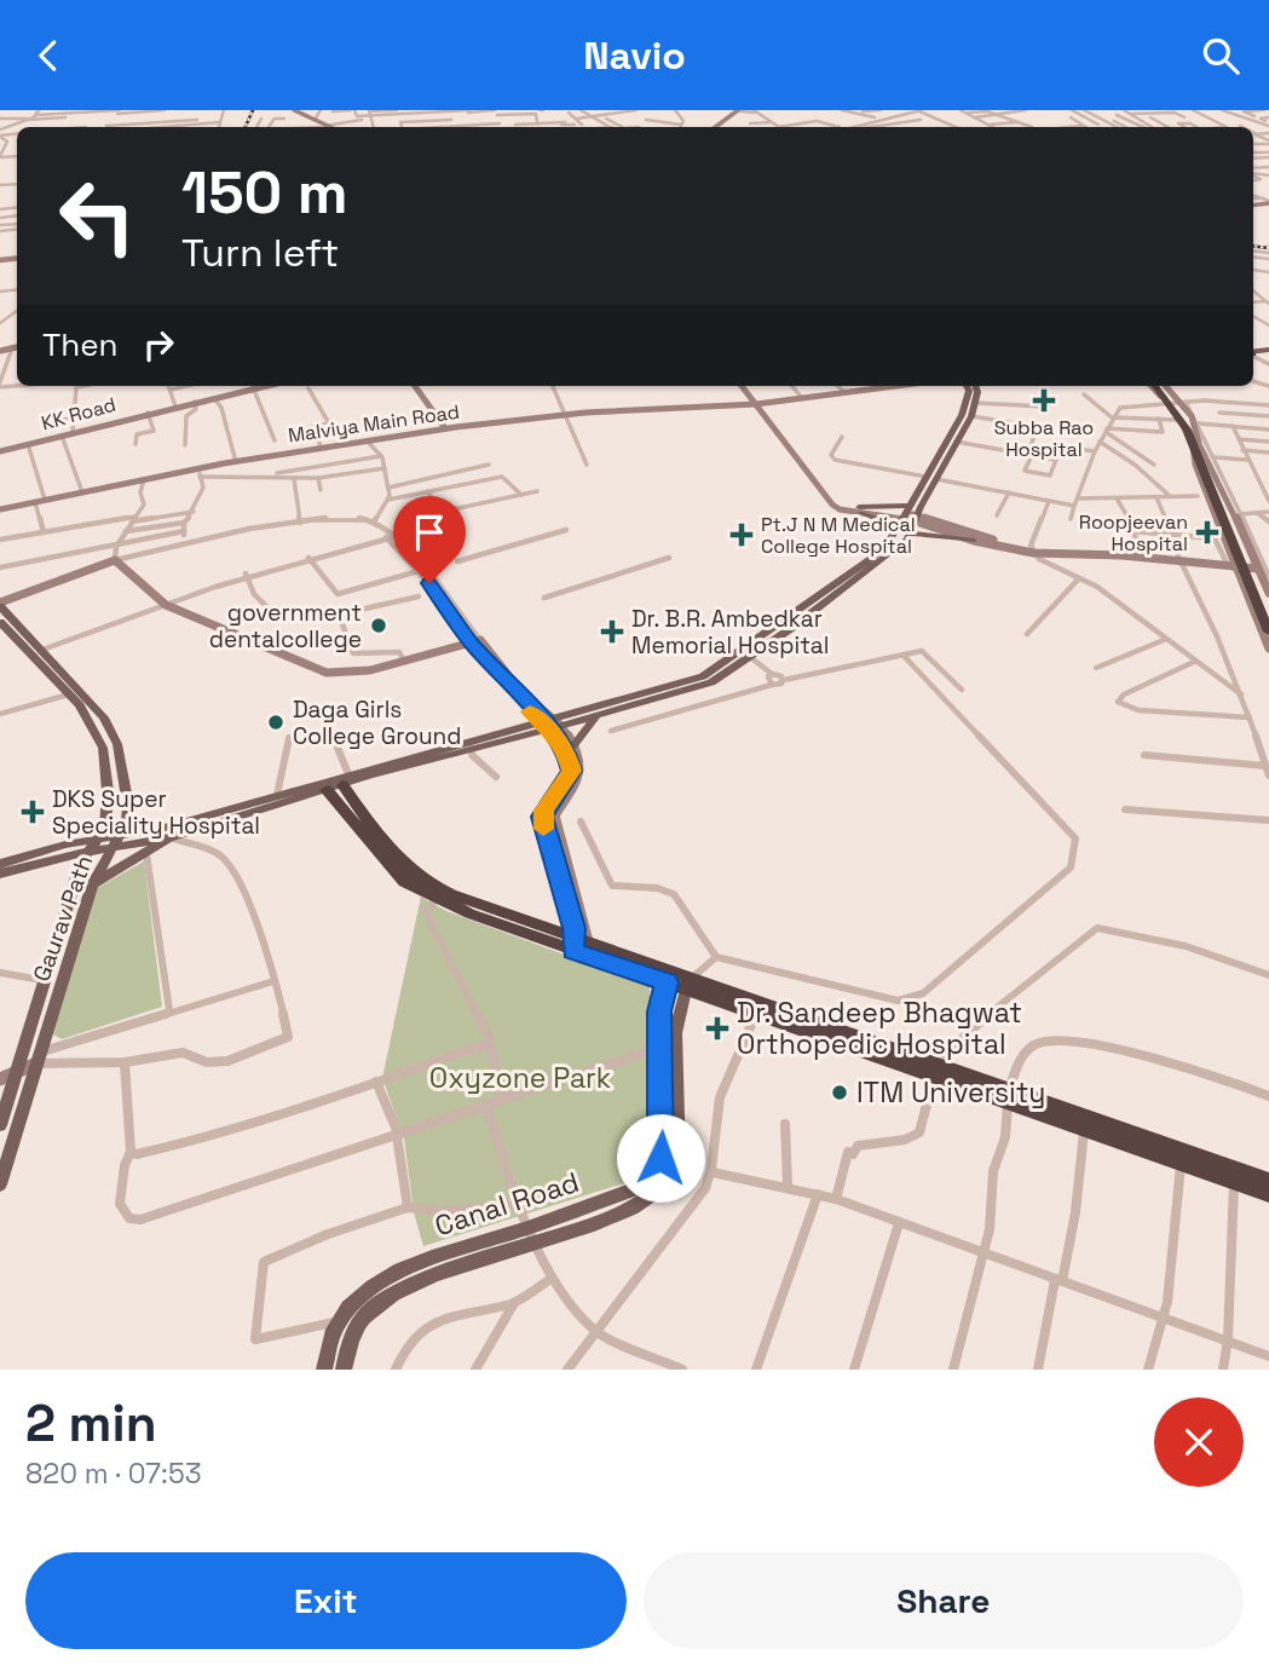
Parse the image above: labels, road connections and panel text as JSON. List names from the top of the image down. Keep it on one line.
{"streets":{"main road":["Gaurav Path","Canal Road"],"street":["KK Road","Malviya Main Road"]},"parks":["Oxyzone Park"],"places":{"health":["Subba Rao Hospital","Roopjeevan Hospital","Pt.J N M Medical College Hospital","Dr. B.R. Ambedkar Memorial Hospital","DKS Super Speciality Hospital","Dr. Sandeep Bhagwat Orthopedic Hospital"],"other":["government dentalcollege","Daga Girls College Ground","ITM University"]},"page":{"header":"Navio","turn":["150 m","Turn left"],"then":"Then","heading":["2 min","820 m · 07:53"],"buttons":["Exit","Share"]}}
